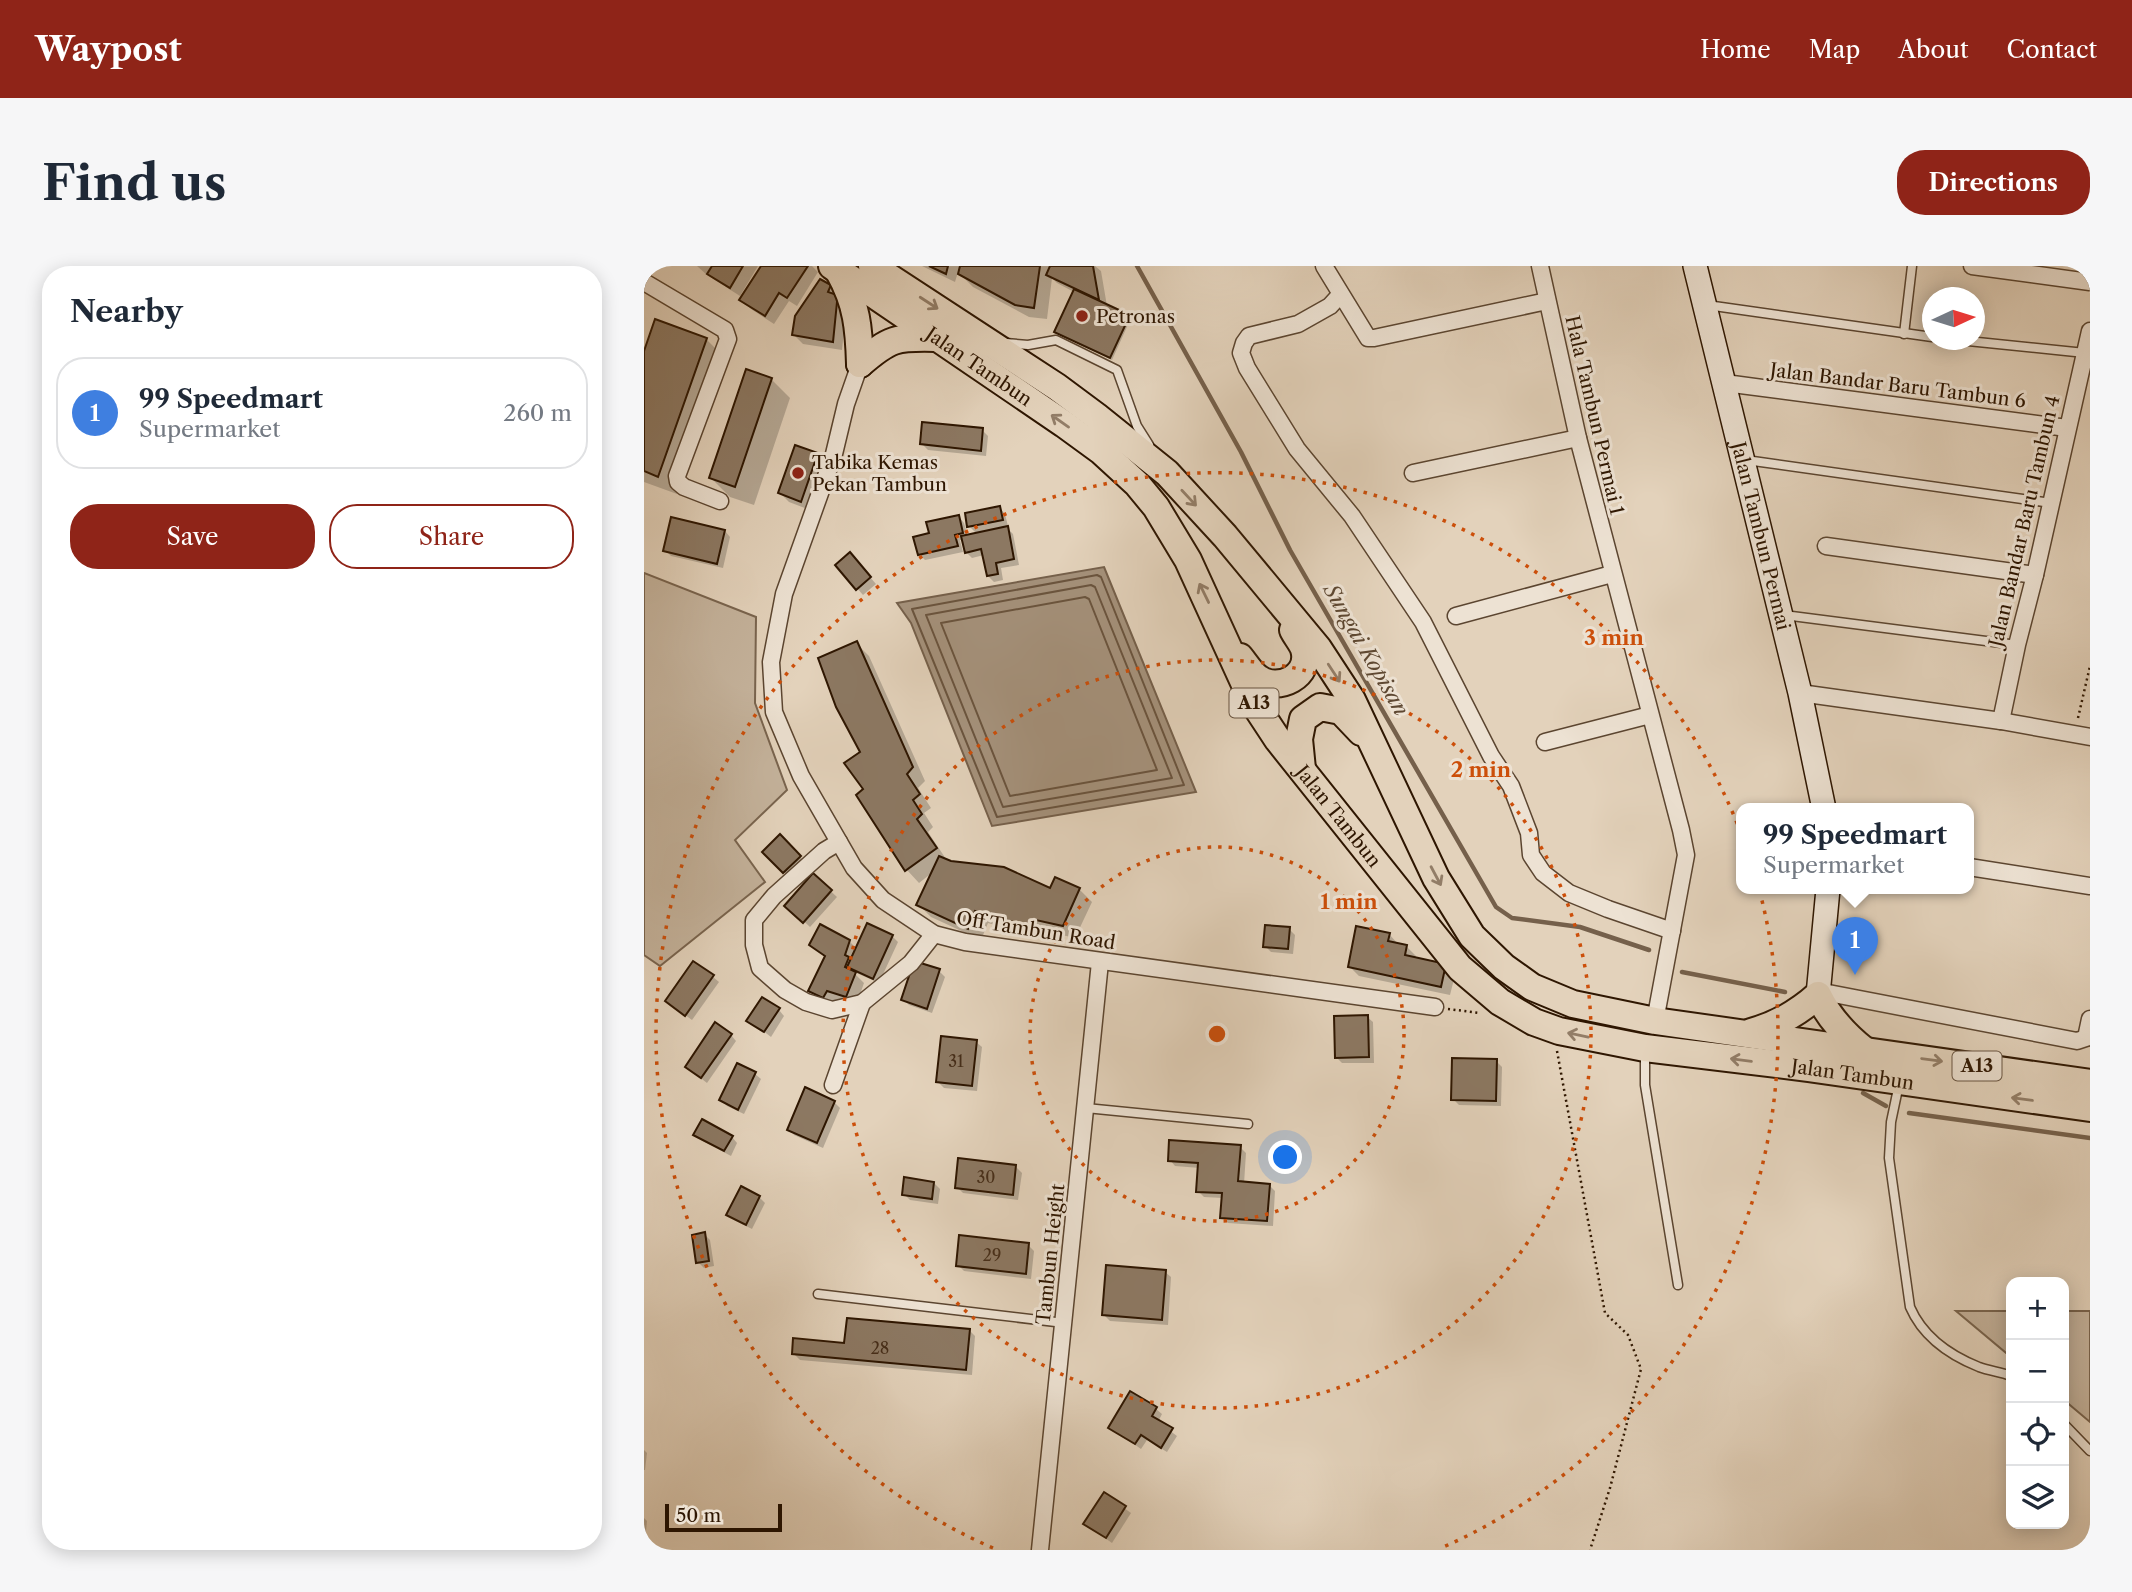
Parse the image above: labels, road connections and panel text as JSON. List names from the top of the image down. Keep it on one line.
{"streets":{"main road":["Jalan Tambun","A13"],"street":["Jalan Bandar Baru Tambun 6","Hala Tambun Permai 1","Jalan Bandar Baru Tambun 4","Jalan Tambun Permai","Off Tambun Road","Tambun Height"]},"crossings":[["Jalan Tambun","Hala Tambun Permai 1"],["Jalan Bandar Baru Tambun 6","Jalan Bandar Baru Tambun 4"],["Jalan Bandar Baru Tambun 6","Jalan Tambun Permai"],["Off Tambun Road","Tambun Height"]],"water":["Sungai Kopisan"],"places":["Petronas","Tabika Kemas Pekan Tambun"],"house_numbers":["31","30","29","28"],"scale_bar":"50 m","north":"right","page":{"header":"Waypost","nav":["Home","Map","About","Contact"],"buttons":["Directions",["Save","Share"]],"title":"Find us","heading":"Nearby","list":[{"mark":"1","name":"99 Speedmart","note":"Supermarket","value":"260 m"}],"popup":["99 Speedmart","Supermarket"],"pins":"1","map_buttons":["+","−"],"scale":"50 m"},"rings":["3 min","2 min","1 min"]}
